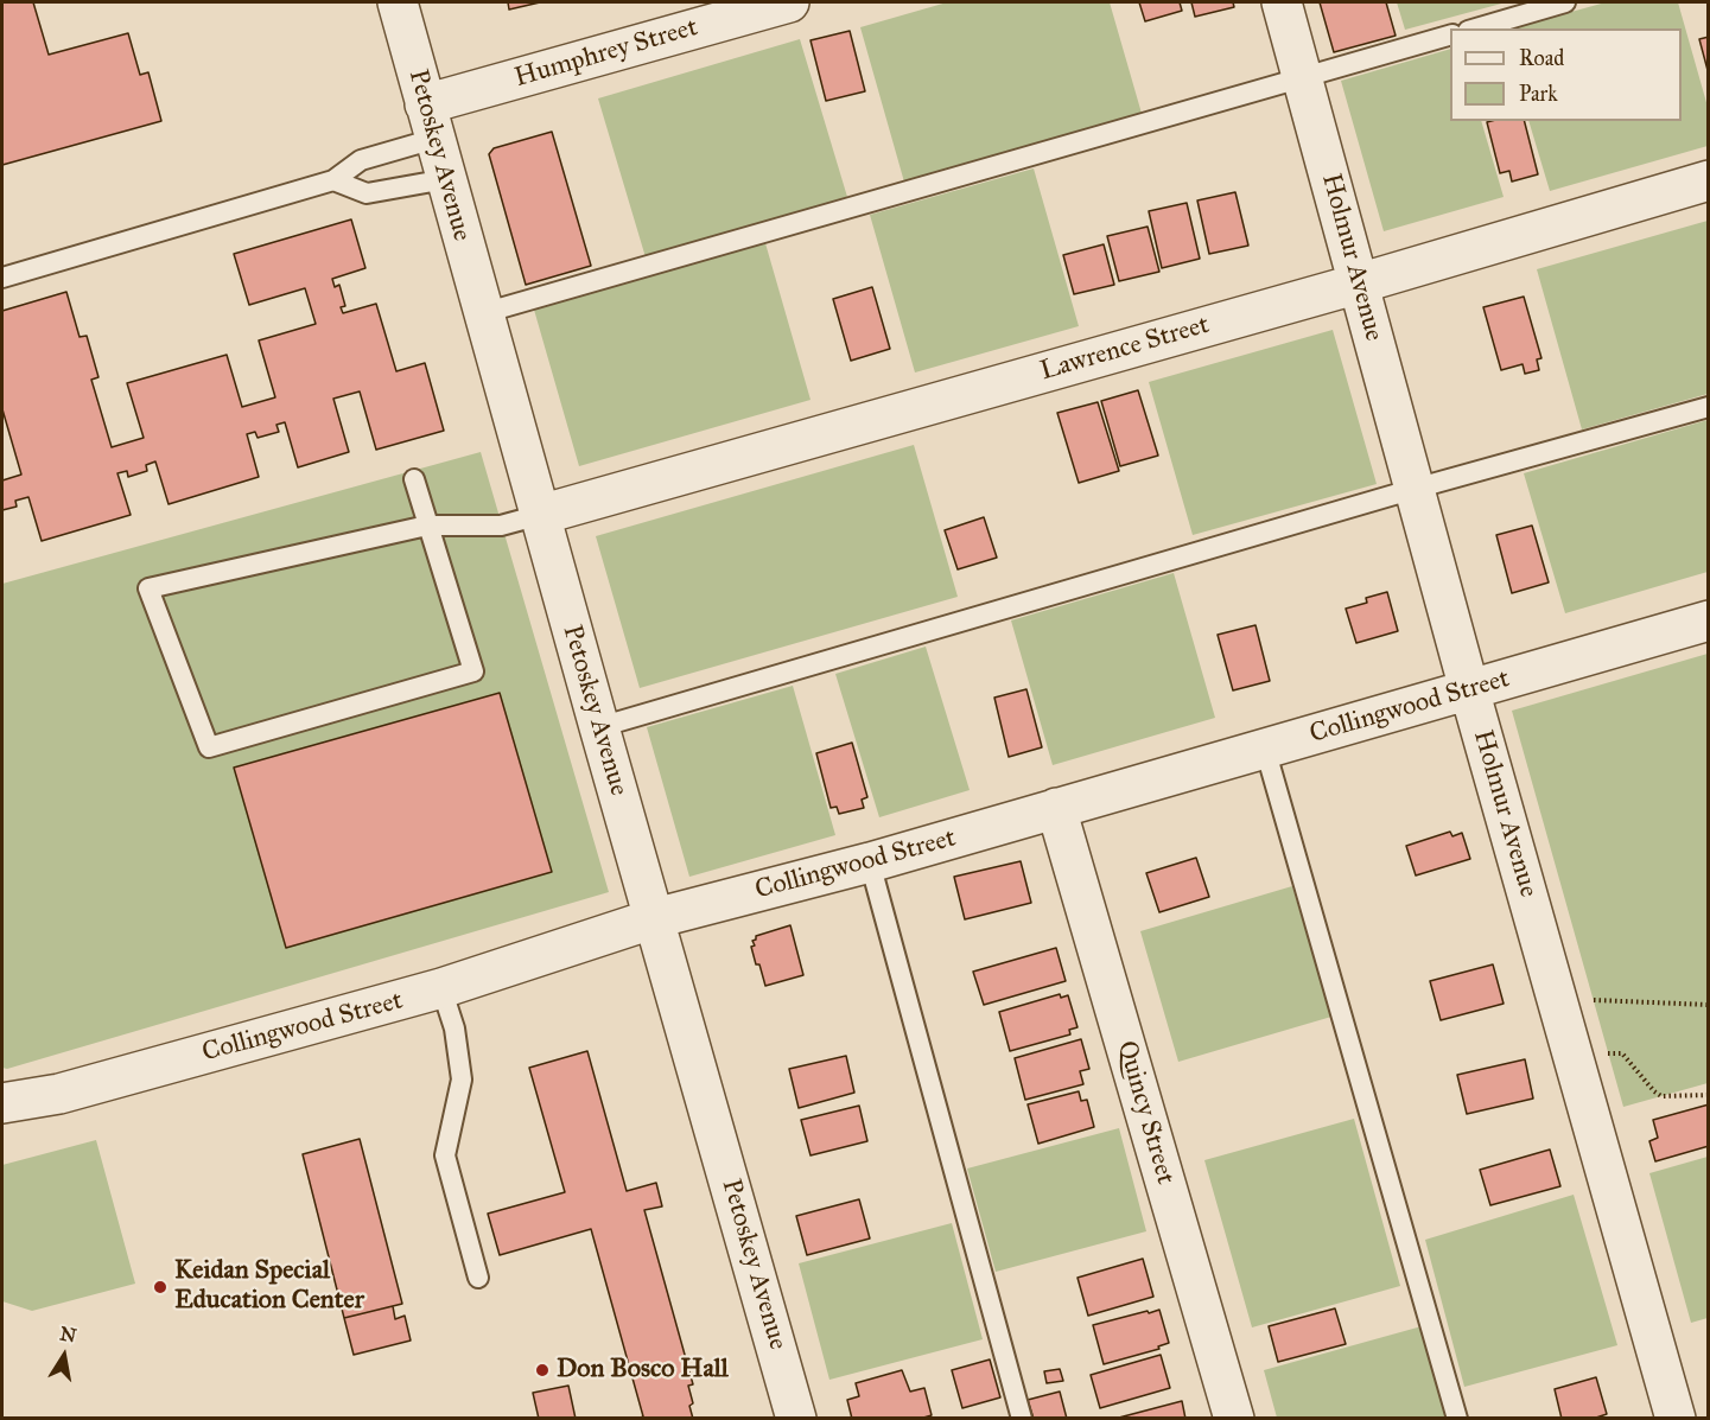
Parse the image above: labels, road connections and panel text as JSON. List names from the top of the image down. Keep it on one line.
{"streets":{"street":["Humphrey Street","Petoskey Avenue","Holmur Avenue","Lawrence Street","Collingwood Street","Quincy Street"]},"crossings":[["Humphrey Street","Petoskey Avenue"],["Petoskey Avenue","Lawrence Street"],["Petoskey Avenue","Collingwood Street"],["Holmur Avenue","Lawrence Street"],["Holmur Avenue","Collingwood Street"],["Collingwood Street","Quincy Street"]],"places":["Keidan Special Education Center","Don Bosco Hall"],"legend":["Road","Park"],"north":"top"}
